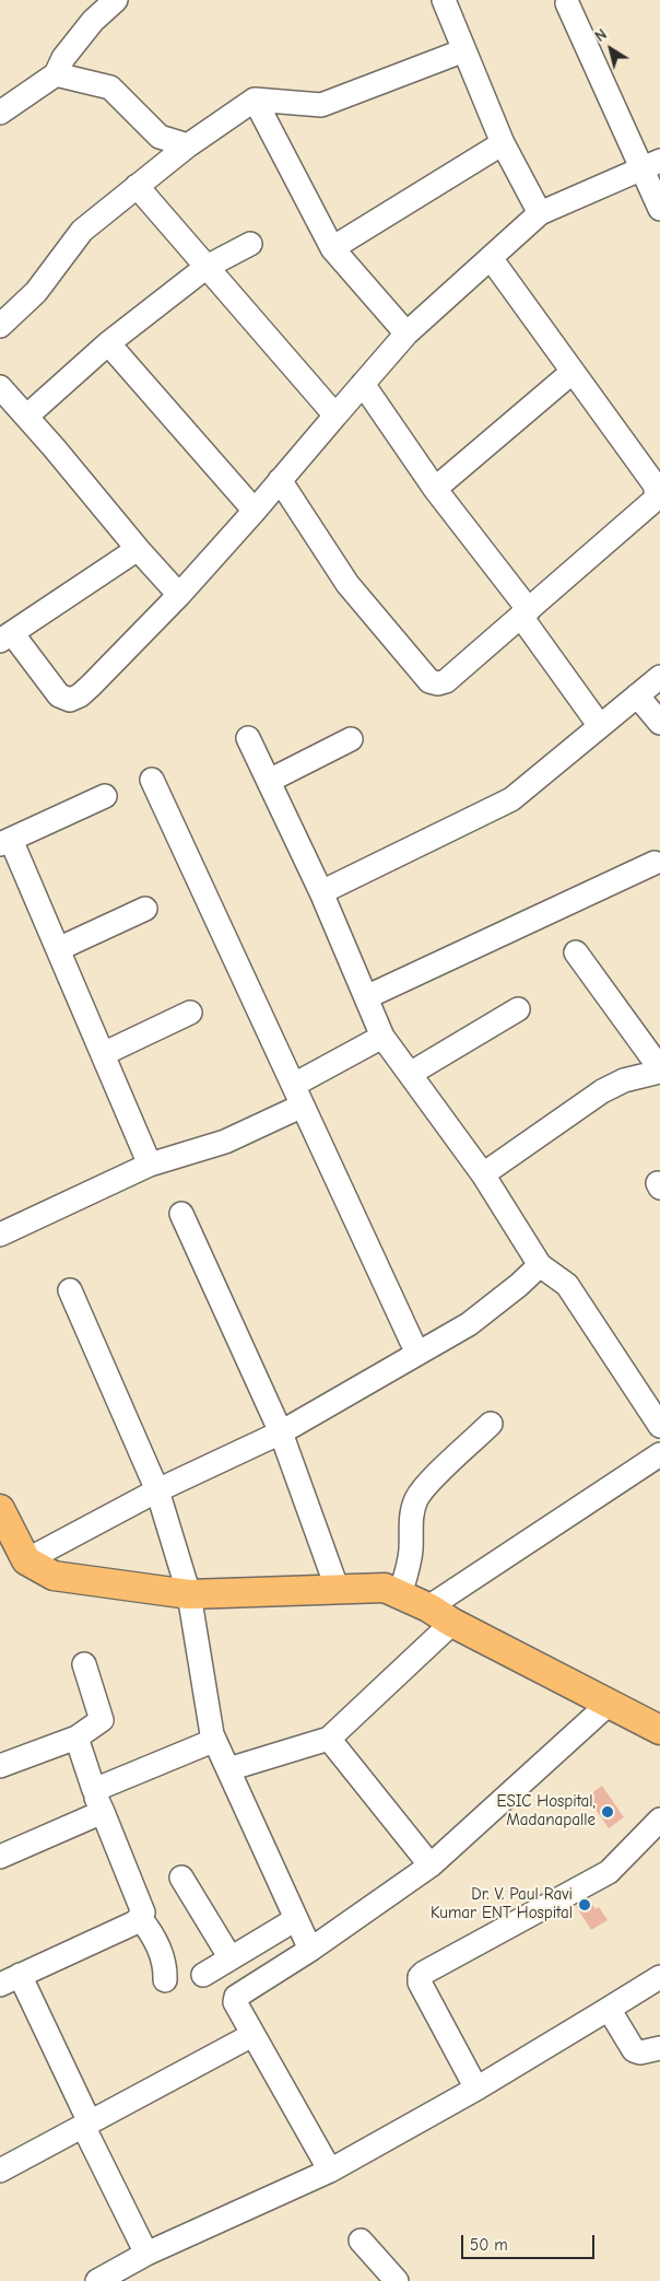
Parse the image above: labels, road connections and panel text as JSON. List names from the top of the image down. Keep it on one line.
{"places":["ESIC Hospital, Madanapalle","Dr. V. Paul Ravi Kumar ENT Hospital"],"scale_bar":"50 m","north":"top left"}
